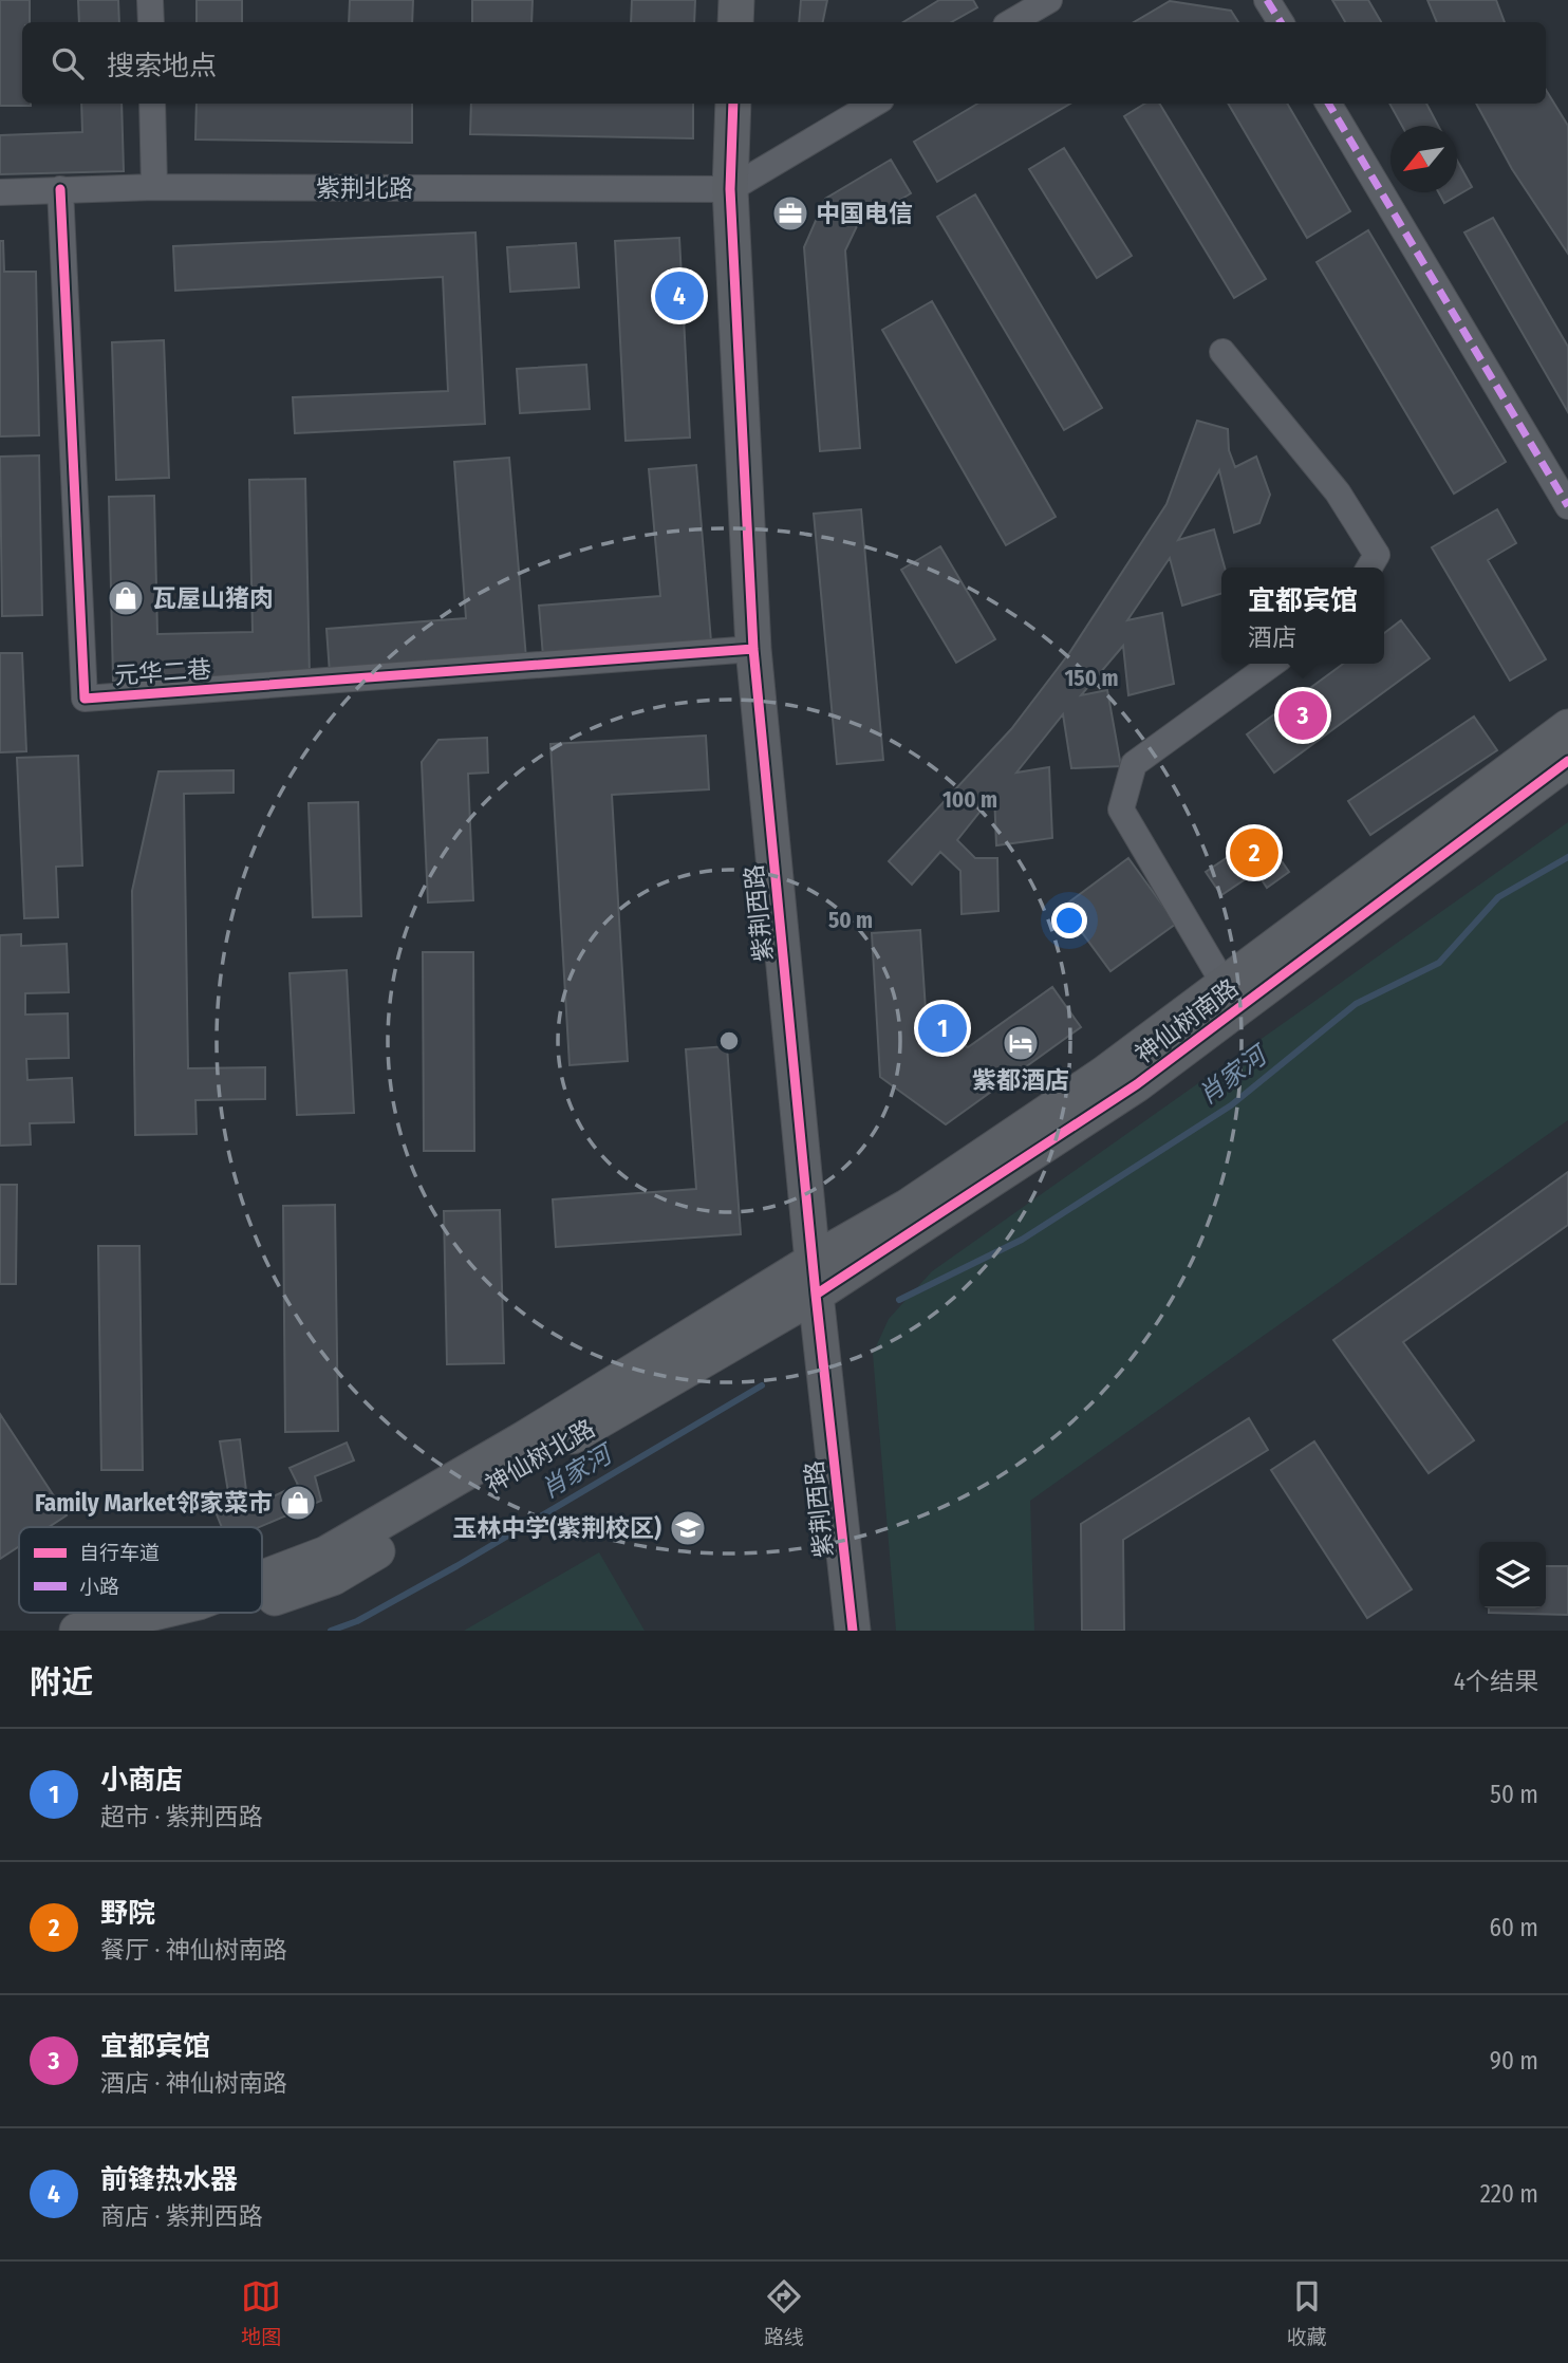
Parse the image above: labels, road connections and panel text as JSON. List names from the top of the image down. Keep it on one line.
{"streets":{"main road":["紫荆西路","神仙树南路","神仙树北路"],"street":["紫荆北路","元华二巷"]},"crossings":[["紫荆北路","元华二巷"],["紫荆北路","紫荆西路"],["元华二巷","紫荆西路"],["紫荆西路","神仙树南路"],["紫荆西路","神仙树北路"],["神仙树南路","神仙树北路"]],"water":["肖家河"],"places":{"office":["中国电信"],"shop":["瓦屋山猪肉","Family Market邻家菜市"],"hotel":["紫都酒店"],"school or university":["玉林中学(紫荆校区)"]},"legend":["自行车道","小路"],"north":"bottom left","page":{"search":"搜索地点","pins":["4","3","2","1"],"popup":["宜都宾馆","酒店"],"heading":["附近","4个结果"],"list":[{"mark":"1","name":"小商店","note":"超市 · 紫荆西路","value":"50 m"},{"mark":"2","name":"野院","note":"餐厅 · 神仙树南路","value":"60 m"},{"mark":"3","name":"宜都宾馆","note":"酒店 · 神仙树南路","value":"90 m"},{"mark":"4","name":"前锋热水器","note":"商店 · 紫荆西路","value":"220 m"}],"nav":["地图","路线","收藏"]},"rings":["150 m","100 m","50 m"]}
